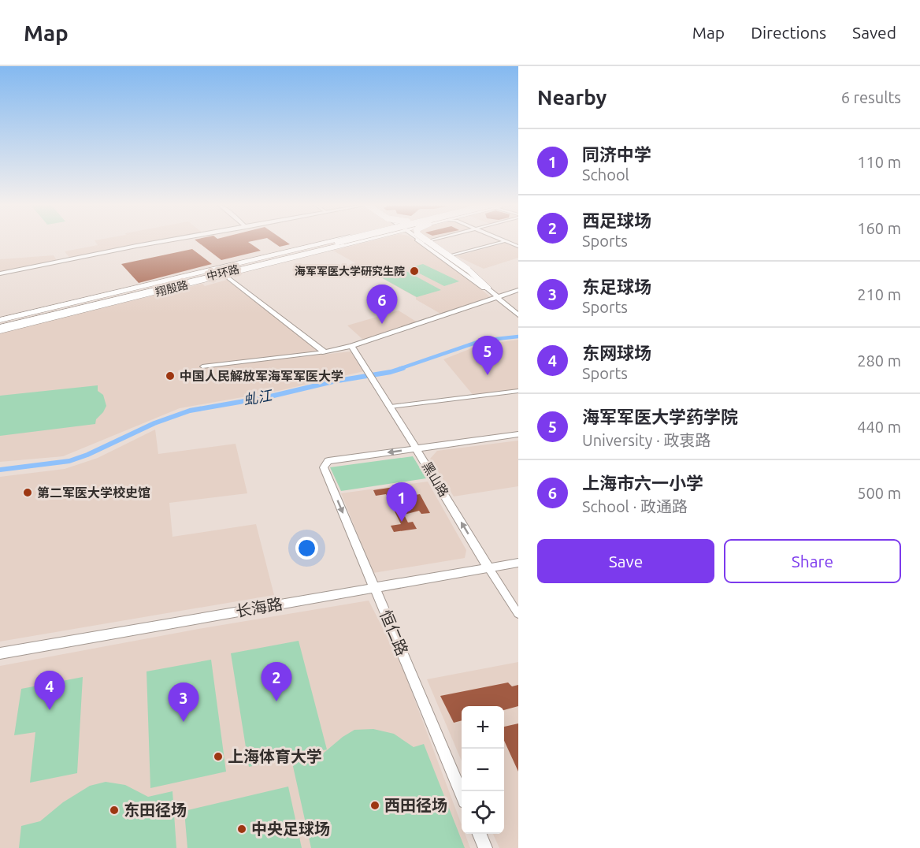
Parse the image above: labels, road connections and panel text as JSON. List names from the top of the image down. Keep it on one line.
{"streets":{"main road":["中环路","翔殷路"],"street":["黑山路","长海路","恒仁路"]},"crossings":[["中环路","翔殷路"],["黑山路","长海路"],["黑山路","恒仁路"],["长海路","恒仁路"]],"one_way":["黑山路"],"water":["虬江"],"places":["海军军医大学研究生院","中国人民解放军海军军医大学","第二军医大学校史馆","上海体育大学","西田径场","东田径场","中央足球场"],"page":{"header":"Map","nav":["Map","Directions","Saved"],"heading":["Nearby","6 results"],"list":[{"mark":"1","name":"同济中学","note":"School","value":"110 m"},{"mark":"2","name":"西足球场","note":"Sports","value":"160 m"},{"mark":"3","name":"东足球场","note":"Sports","value":"210 m"},{"mark":"4","name":"东网球场","note":"Sports","value":"280 m"},{"mark":"5","name":"海军军医大学药学院","note":"University · 政衷路","value":"440 m"},{"mark":"6","name":"上海市六一小学","note":"School · 政通路","value":"500 m"}],"pins":["6","5","1","2","4","3"],"buttons":["Save","Share"],"map_buttons":["+","−"]}}
